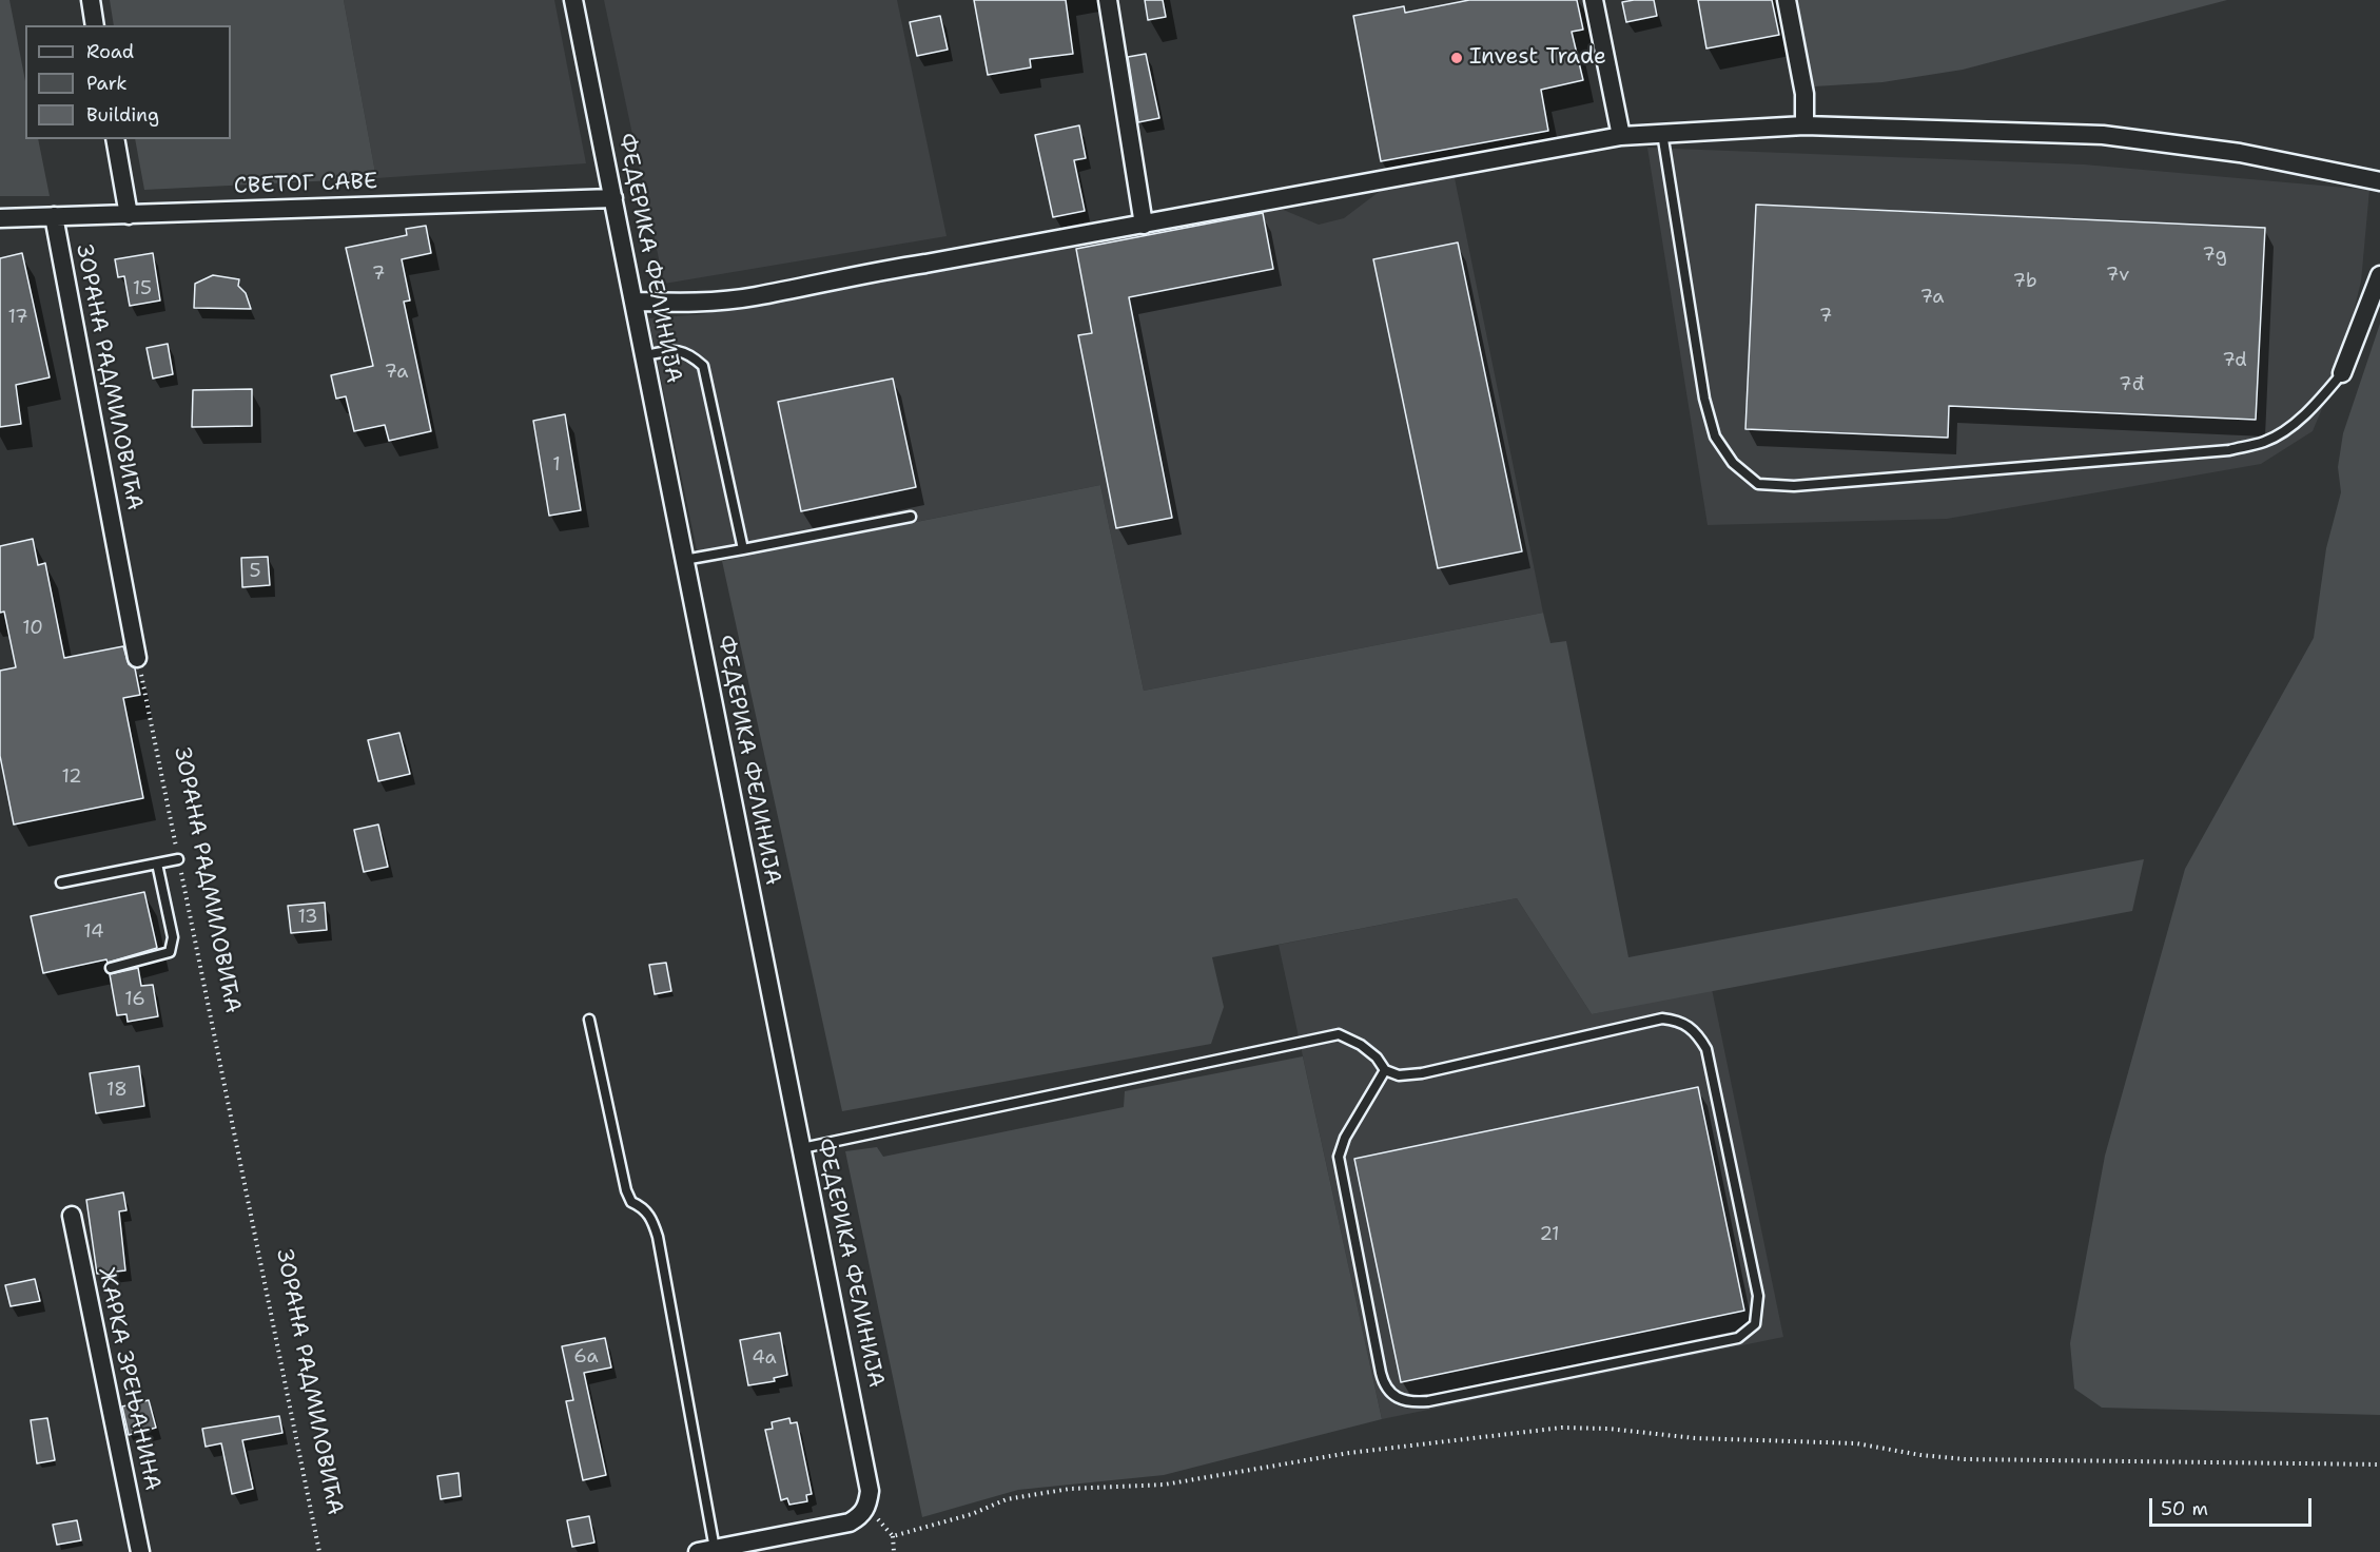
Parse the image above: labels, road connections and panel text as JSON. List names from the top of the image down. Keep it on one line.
{"streets":{"street":["СВЕТОГ САВЕ","ФЕДЕРИКА ФЕЛИНИЈА","ЗОРАНА РАДМИЛОВИЋА","ЖАРКА ЗРЕЊАНИНА"]},"crossings":[["СВЕТОГ САВЕ","ФЕДЕРИКА ФЕЛИНИЈА"],["СВЕТОГ САВЕ","ЗОРАНА РАДМИЛОВИЋА"]],"places":["Invest Trade"],"house_numbers":["7g","7","7v","7b","15","7a","7","17","7d","7a","7đ","1","5","10","12","13","14","16","18","21","6a","4a"],"legend":["Road","Park","Building"],"scale_bar":"50 m"}
